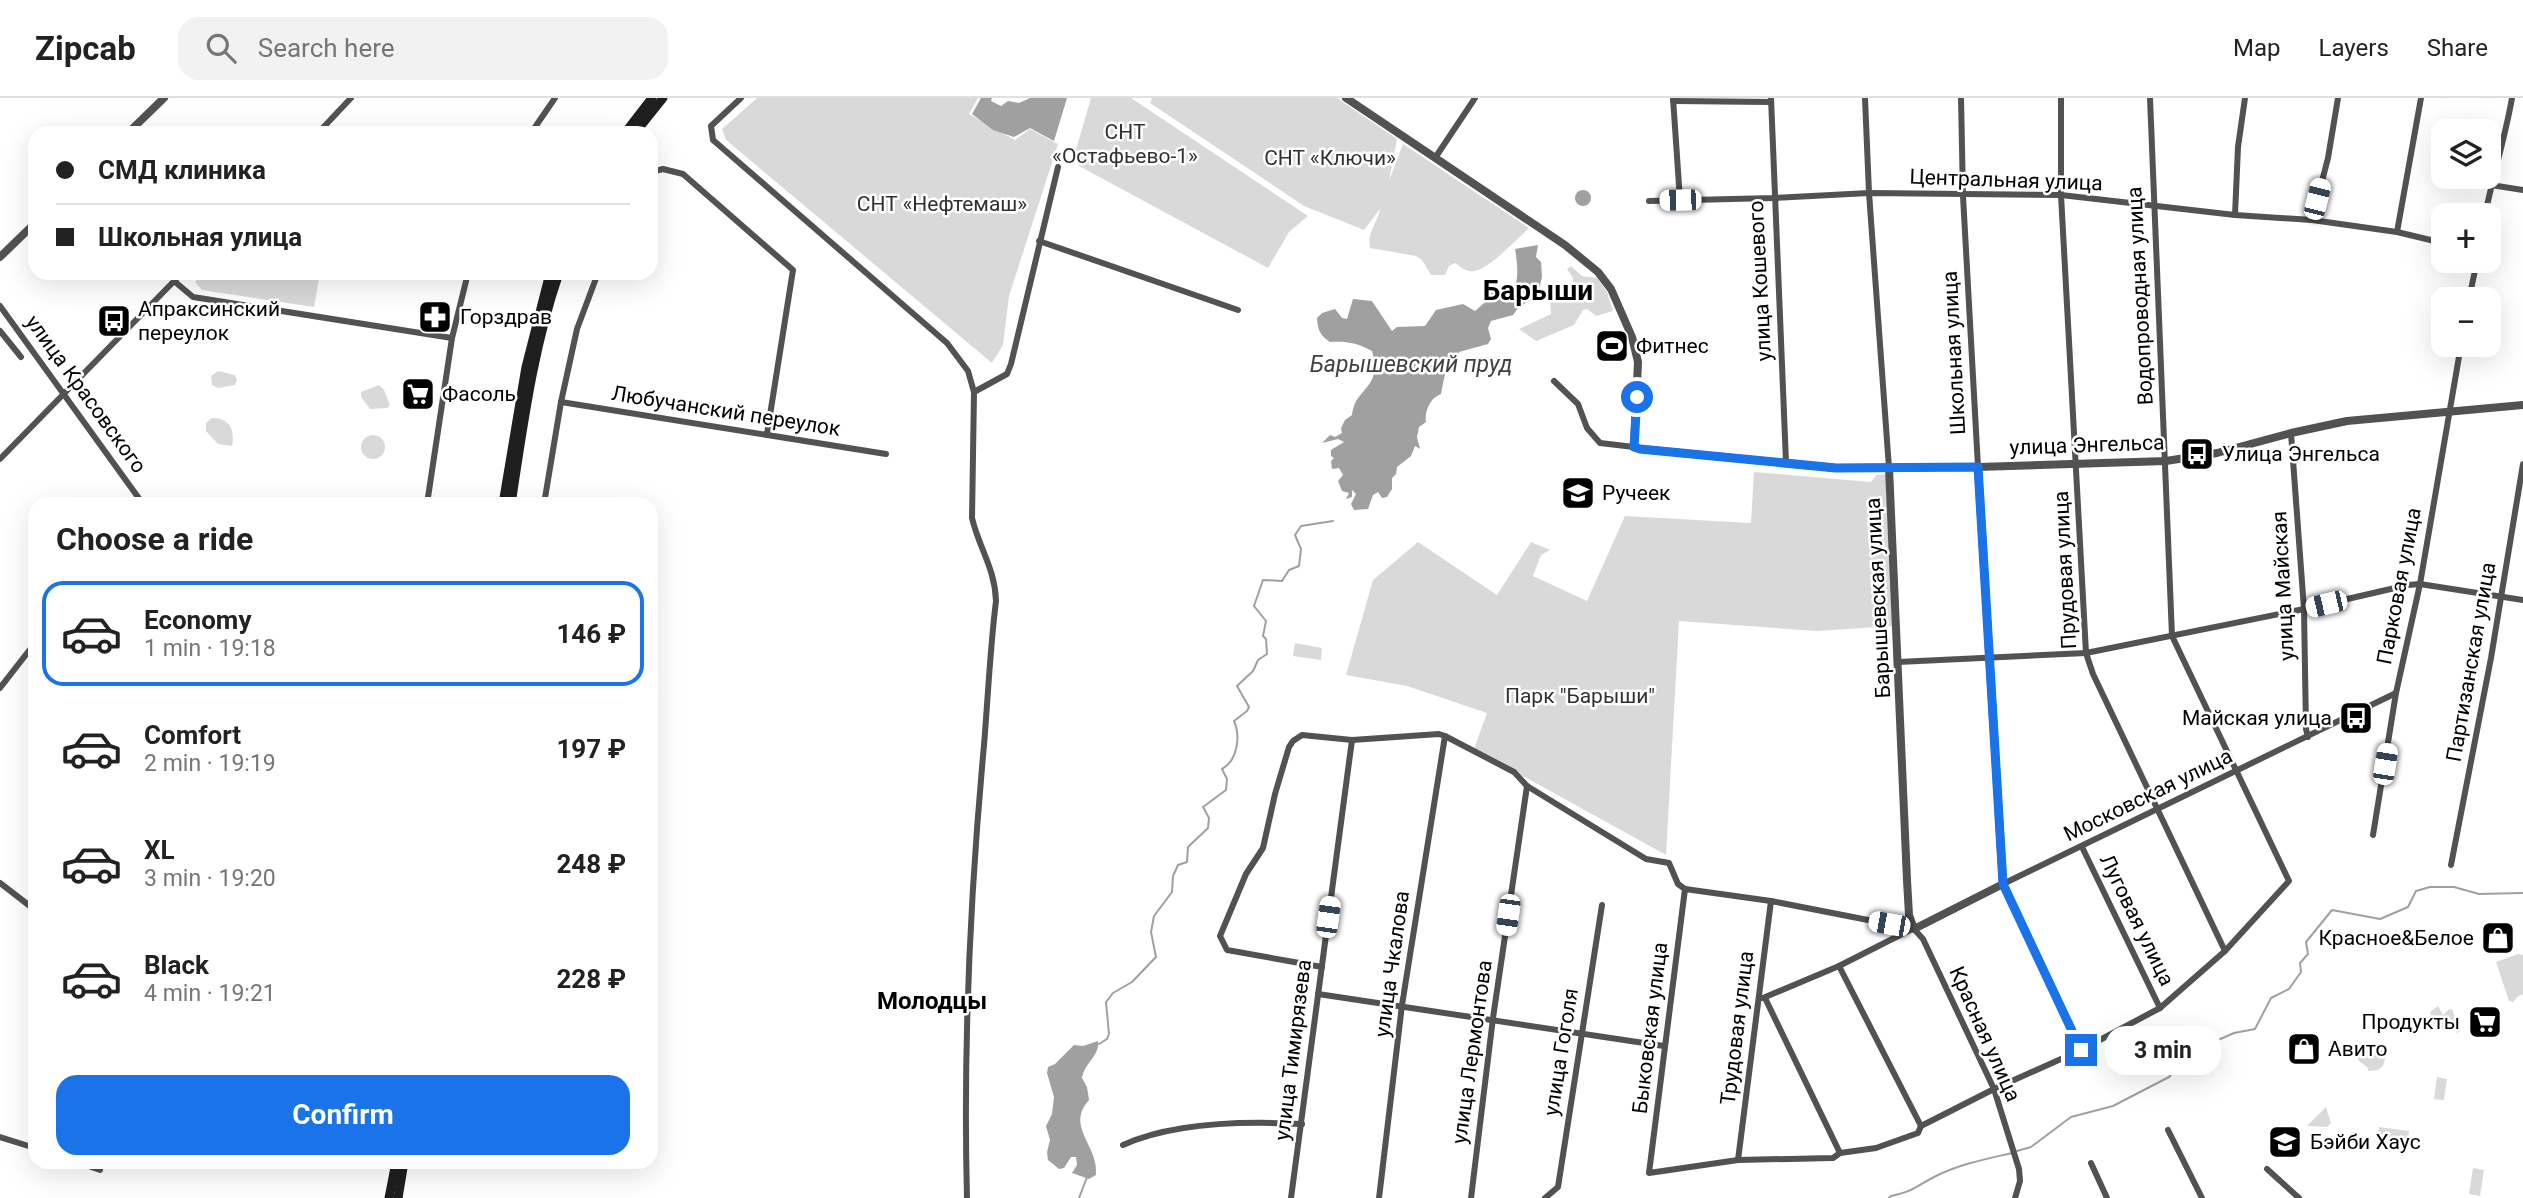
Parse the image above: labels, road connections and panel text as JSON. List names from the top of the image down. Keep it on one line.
{"streets":{"street":["Центральная улица","улица Кошевого","Водопроводная улица","Школьная улица","улица Красовского","Любучанский переулок","улица Энгельса","Прудовая улица","улица Майская","Парковая улица","Барышевская улица","Партизанская улица","Московская улица","Луговая улица","улица Чкалова","Быковская улица","Трудовая улица","Красная улица","улица Тимирязева","улица Лермонтова","улица Гоголя"]},"crossings":[["Центральная улица","улица Кошевого"],["Центральная улица","Водопроводная улица"],["Центральная улица","Школьная улица"],["Центральная улица","Прудовая улица"],["Центральная улица","Барышевская улица"],["улица Кошевого","улица Энгельса"],["Водопроводная улица","улица Энгельса"],["Водопроводная улица","Прудовая улица"],["Водопроводная улица","Московская улица"],["Школьная улица","улица Энгельса"],["Школьная улица","Московская улица"],["улица Энгельса","Прудовая улица"],["улица Энгельса","улица Майская"],["улица Энгельса","Парковая улица"],["улица Энгельса","Барышевская улица"],["Прудовая улица","Московская улица"],["улица Майская","Московская улица"],["Парковая улица","Московская улица"],["Барышевская улица","Московская улица"],["Барышевская улица","Красная улица"],["Московская улица","Луговая улица"],["Московская улица","Красная улица"],["Быковская улица","Трудовая улица"]],"districts":["Барыши","Молодцы"],"water":["Барышевский пруд"],"parks":["СНТ «Остафьево-1»","СНТ «Ключи»","СНТ «Нефтемаш»","Парк \"Барыши\""],"places":{"pharmacy":["Горздрав"],"bus stop":["Апраксинский переулок","Улица Энгельса","Майская улица"],"sports":["Фитнес"],"supermarket":["Фасоль","Продукты"],"school or university":["Ручеек","Бэйби Хаус"],"shop":["Красное&Белое","Авито"]},"page":{"header":"Zipcab","search":"Search here","nav":["Map","Layers","Share"],"map_buttons":["+","−"],"banner":["СМД клиника","Школьная улица"],"heading":"Choose a ride","list":[{"name":"Economy","note":"1 min · 19:18","value":"146 ₽"},{"name":"Comfort","note":"2 min · 19:19","value":"197 ₽"},{"name":"XL","note":"3 min · 19:20","value":"248 ₽"},{"name":"Black","note":"4 min · 19:21","value":"228 ₽"}],"bubble":"3 min","buttons":"Confirm"}}
